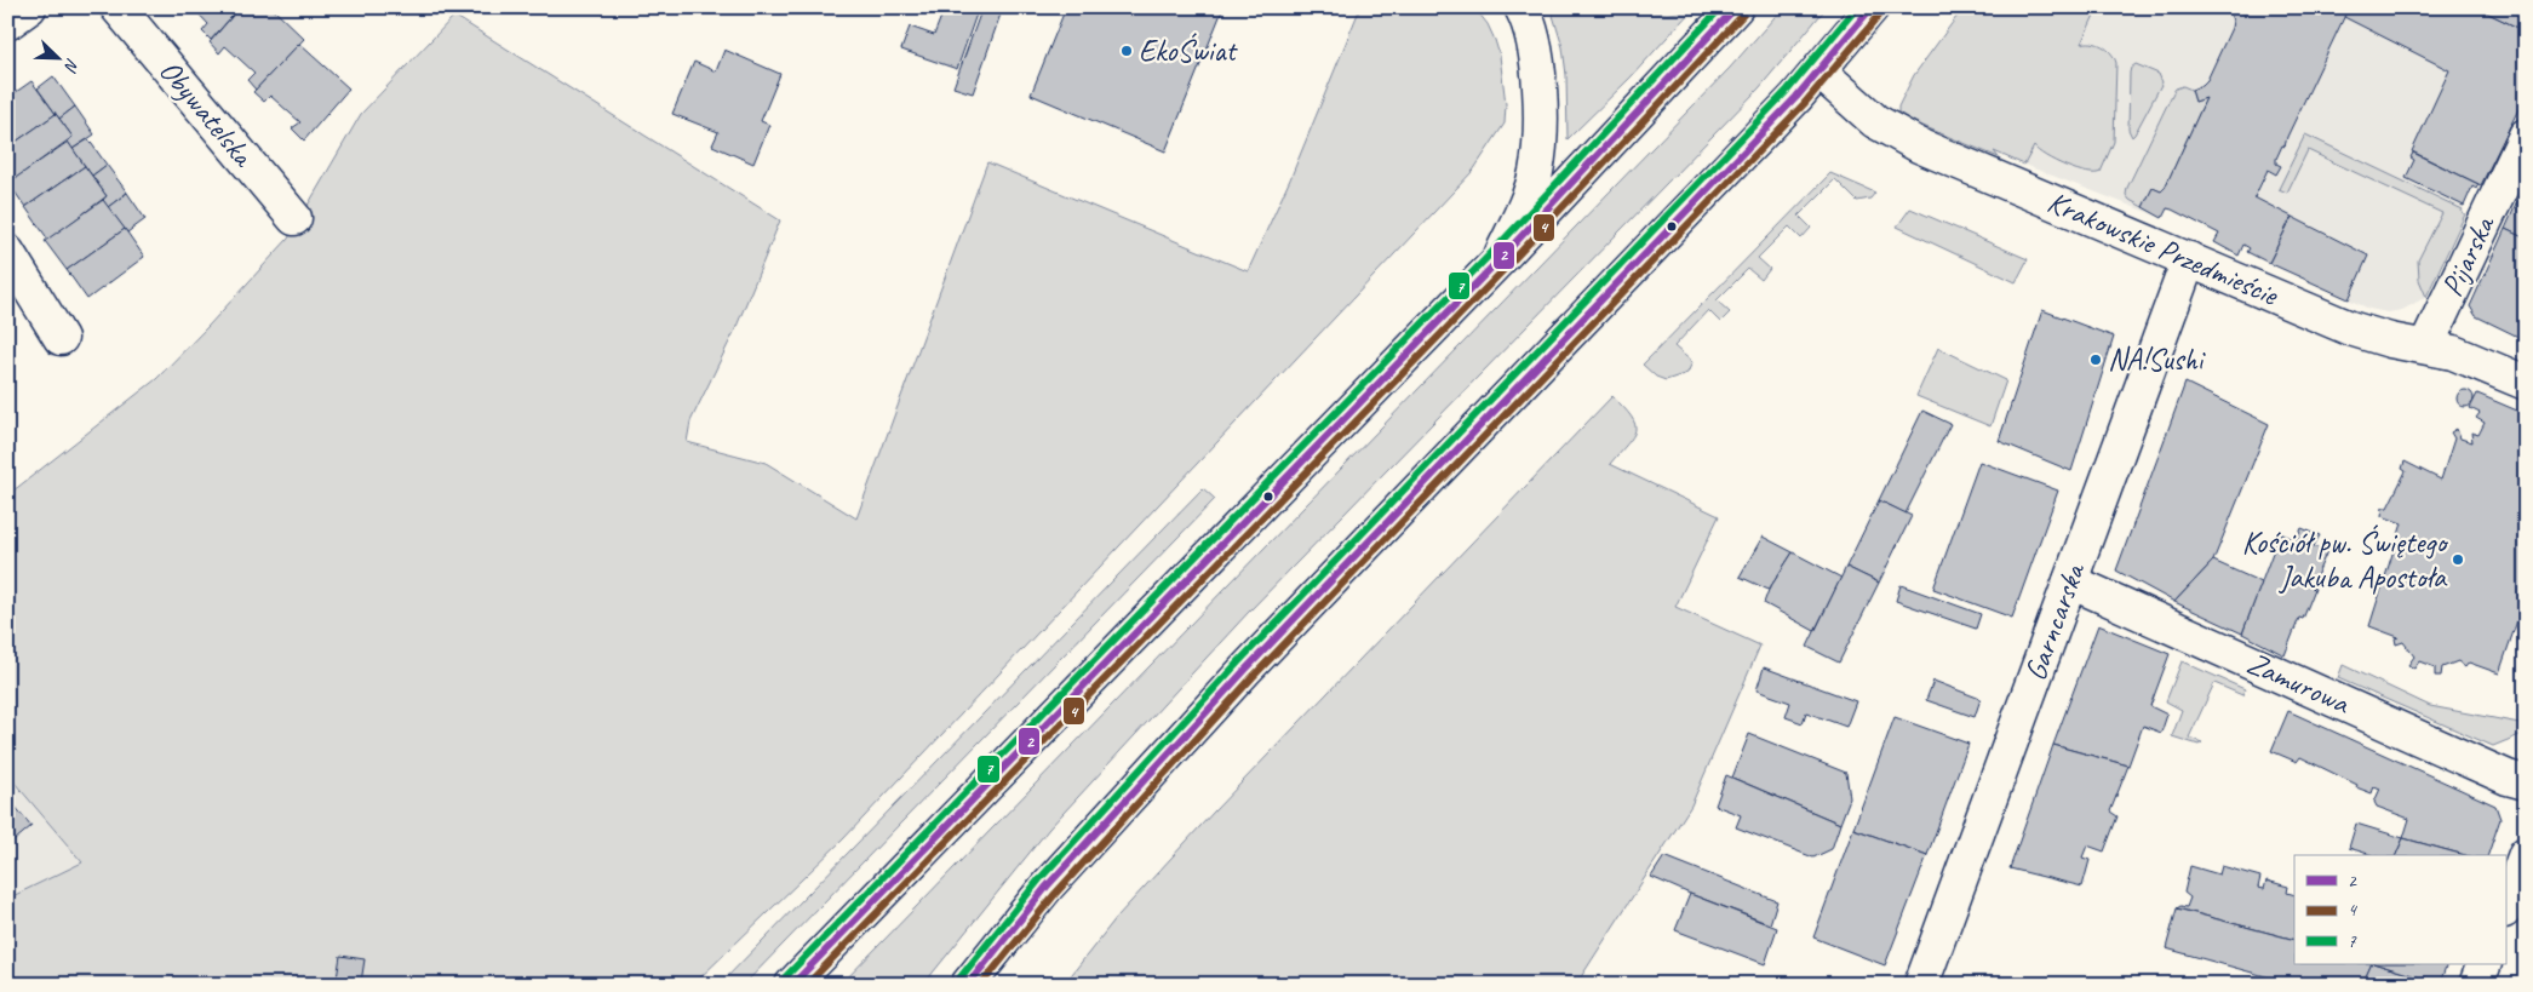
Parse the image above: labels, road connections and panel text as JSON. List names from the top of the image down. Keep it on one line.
{"streets":{"street":["Obywatelska","Krakowskie Przedmieście","Pijarska","Garncarska","Zamurowa"]},"crossings":[["Krakowskie Przedmieście","Pijarska"],["Krakowskie Przedmieście","Garncarska"],["Garncarska","Zamurowa"]],"places":["EkoŚwiat","NA!Sushi","Kościół pw. Świętego Jakuba Apostoła"],"lines":["transit line 2","transit line 7","transit line 4"],"legend":["2","4","7"],"north":"bottom right"}
